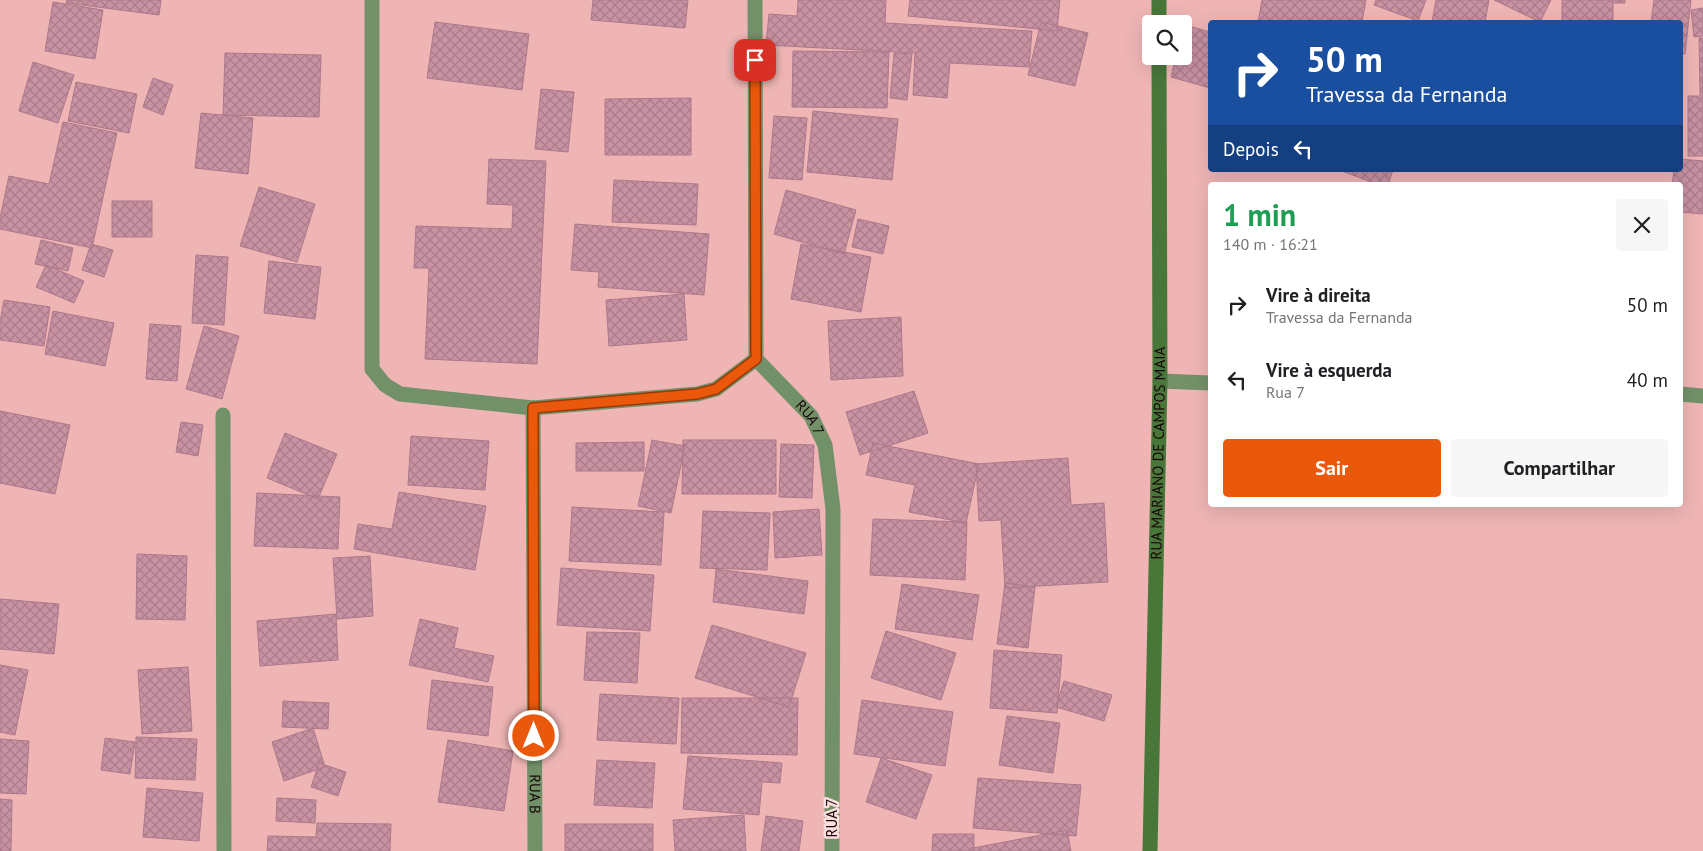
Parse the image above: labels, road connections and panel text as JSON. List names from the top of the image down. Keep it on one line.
{"streets":{"street":["RUA 7","RUA MARIANO DE CAMPOS MAIA","RUA B"]},"page":{"turn":["50 m","Travessa da Fernanda"],"then":"Depois","heading":["1 min","140 m · 16:21"],"list":[{"name":"Vire à direita","note":"Travessa da Fernanda","value":"50 m"},{"name":"Vire à esquerda","note":"Rua 7","value":"40 m"}],"buttons":["Sair","Compartilhar"]}}
